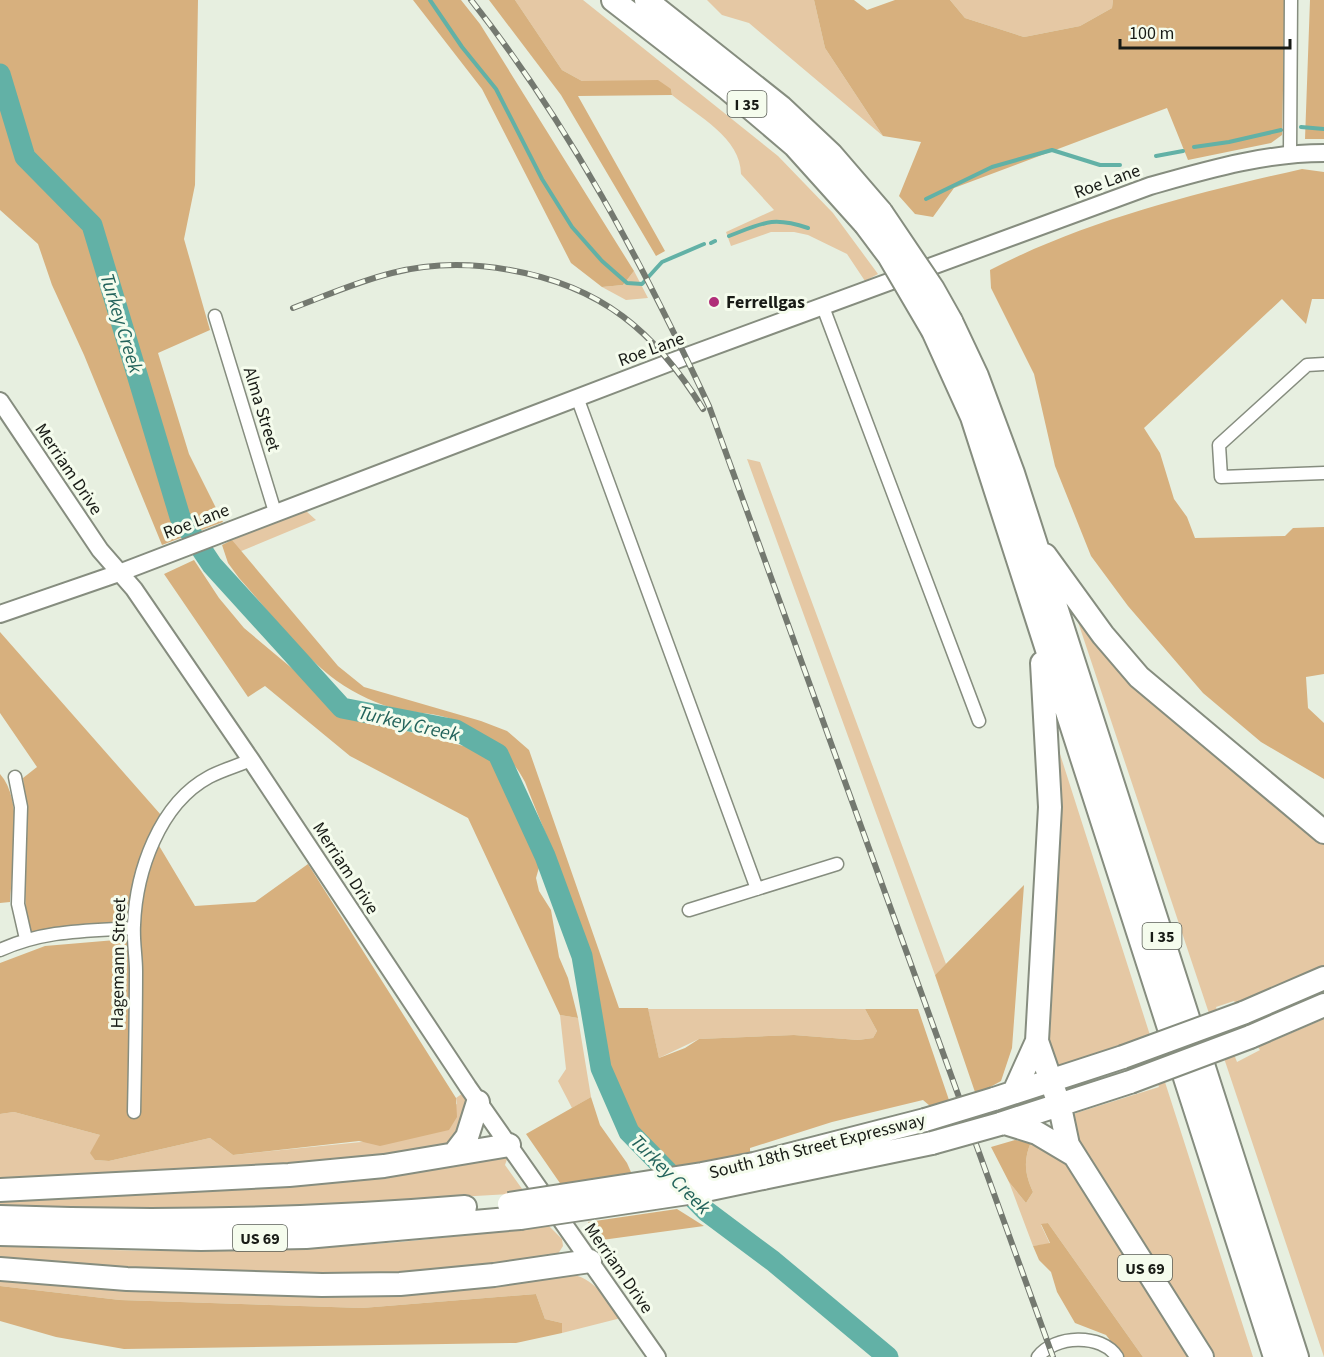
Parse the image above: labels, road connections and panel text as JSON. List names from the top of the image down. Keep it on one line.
{"streets":{"highway":["I 35","South 18th Street Expressway","US 69"],"street":["Roe Lane","Alma Street","Merriam Drive","Hagemann Street"]},"crossings":[["Roe Lane","Alma Street"],["Roe Lane","Merriam Drive"],["Merriam Drive","Hagemann Street"],["South 18th Street Expressway","US 69"]],"water":["Turkey Creek"],"places":["Ferrellgas"],"scale_bar":"100 m"}
